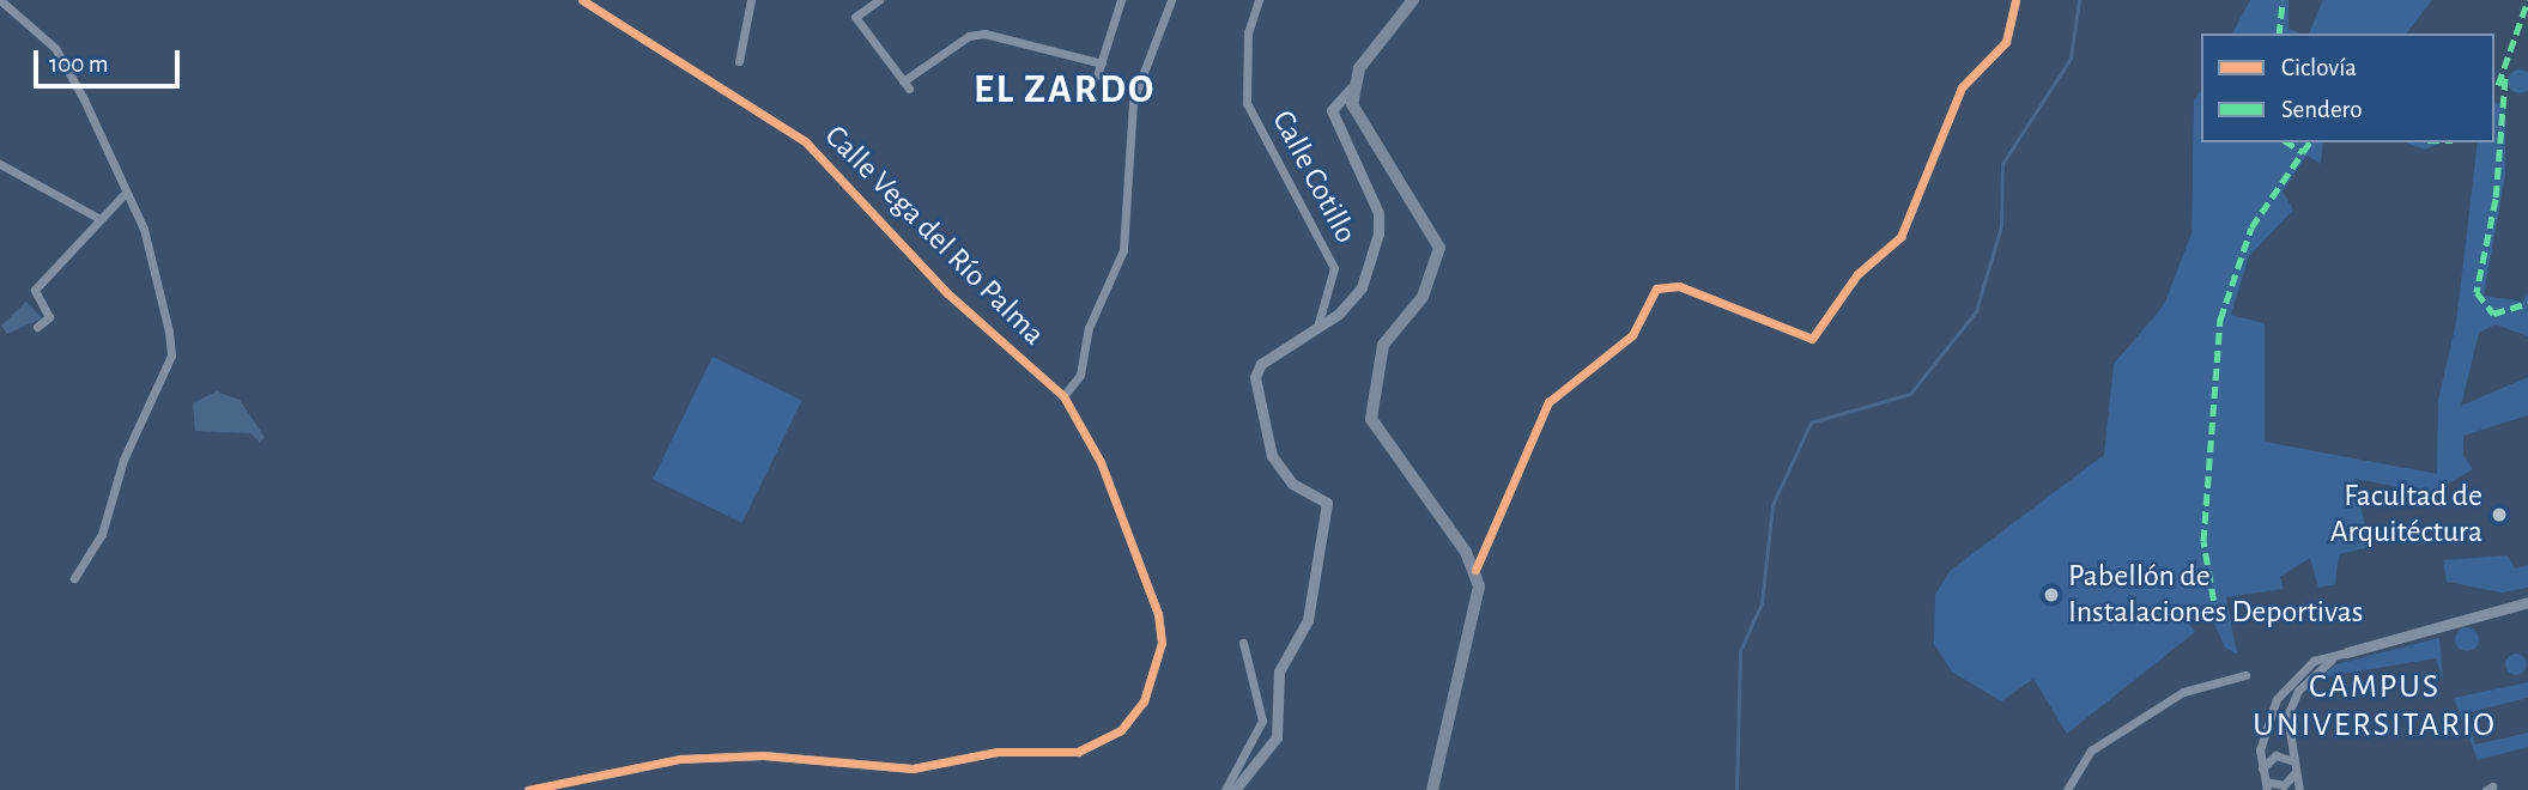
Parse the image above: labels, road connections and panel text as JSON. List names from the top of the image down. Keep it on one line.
{"streets":{"street":["Calle Cotillo","Calle Vega del Río Palma"]},"districts":["EL ZARDO","CAMPUS UNIVERSITARIO"],"places":["Facultad de Arquitéctura","Pabellón de Instalaciones Deportivas"],"legend":["Ciclovía","Sendero"],"scale_bar":"100 m"}
